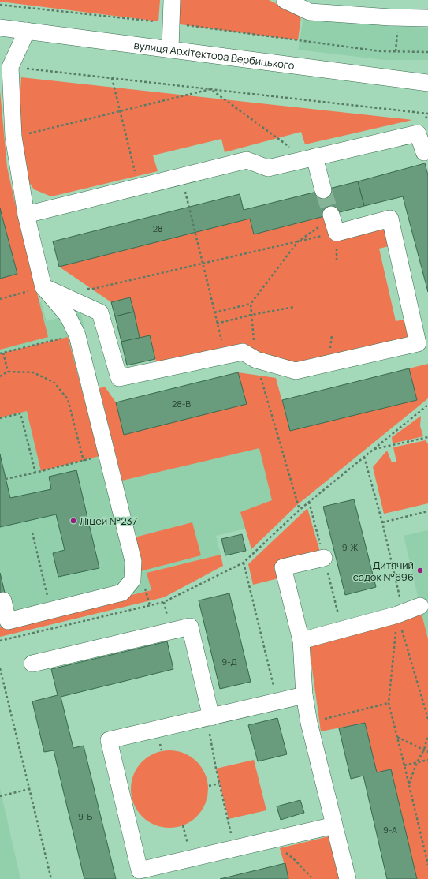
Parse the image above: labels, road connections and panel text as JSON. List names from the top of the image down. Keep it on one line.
{"streets":{"street":["вулиця Архітектора Вербицького"]},"places":["Ліцей №237","Дитячий садок №696"],"house_numbers":["28","28-В","9-Ж","9-Д","9-Б","9-А"]}
